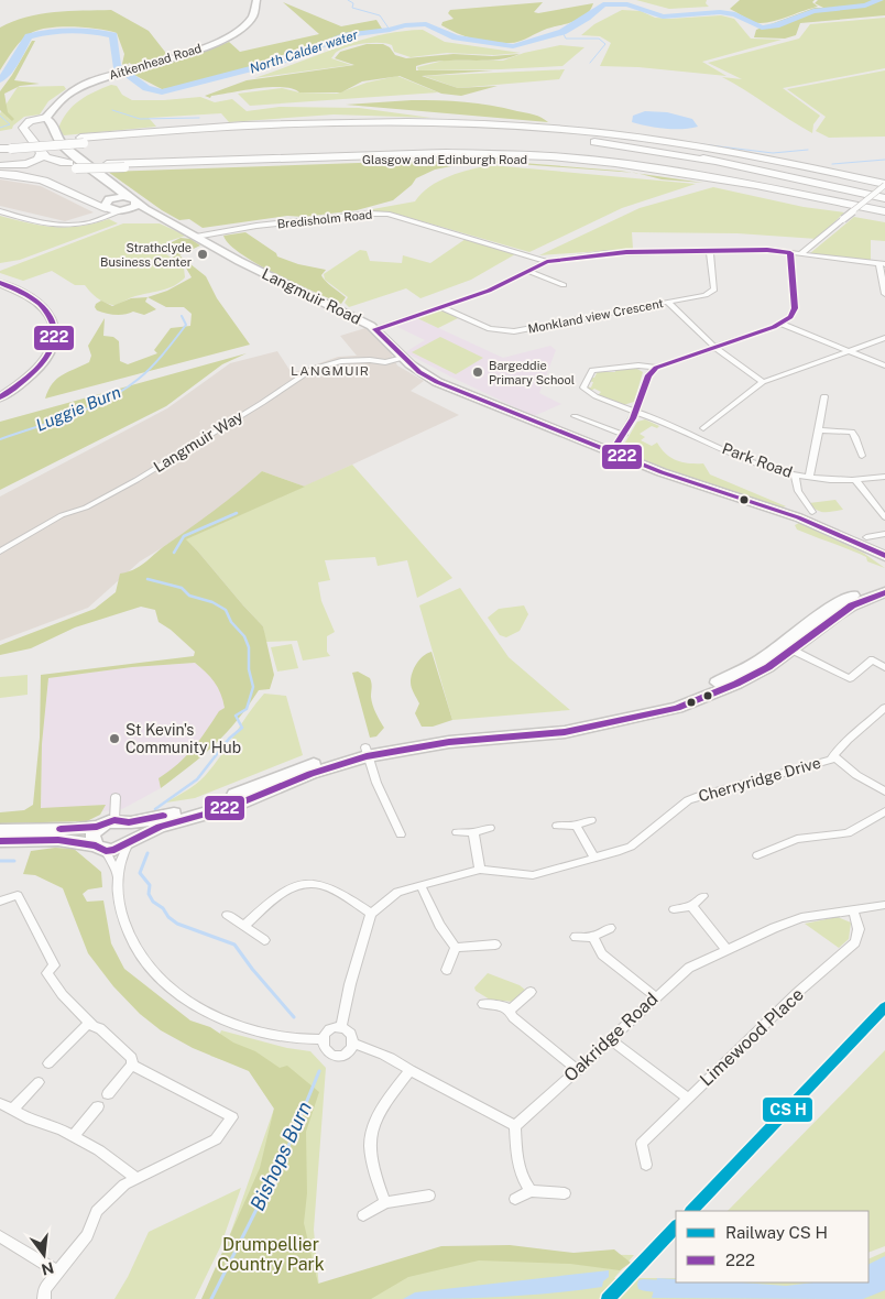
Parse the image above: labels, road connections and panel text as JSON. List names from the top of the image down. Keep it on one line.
{"streets":{"highway":["Glasgow and Edinburgh Road"],"main road":["Aitkenhead Road","Langmuir Road"],"street":["Bredisholm Road","Monkland view Crescent","Langmuir Way","Park Road","Cherryridge Drive","Oakridge Road","Limewood Place"]},"crossings":[["Bredisholm Road","Langmuir Road"],["Langmuir Road","Langmuir Way"],["Oakridge Road","Limewood Place"]],"districts":["LANGMUIR"],"water":["North Calder water","Luggie Burn","Bishops Burn"],"parks":["Drumpellier Country Park"],"places":["Strathclyde Business Center","Bargeddie Primary School","St Kevin's Community Hub"],"lines":["transit line 222"],"legend":["Railway CS H","222"],"north":"bottom"}
